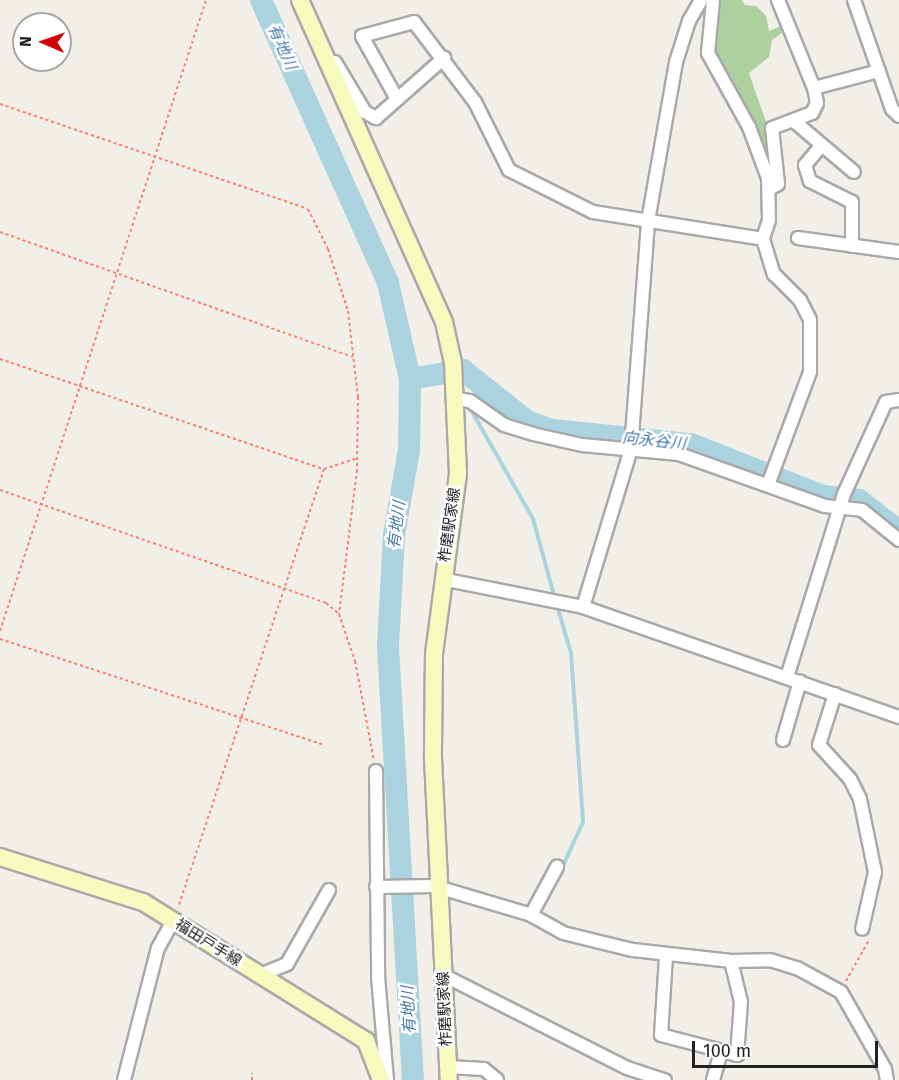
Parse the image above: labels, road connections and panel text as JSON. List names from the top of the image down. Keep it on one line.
{"streets":{"main road":["柞磨駅家線","福田戸手線"]},"water":["有地川","向永谷川"],"scale_bar":"100 m","north":"left"}
